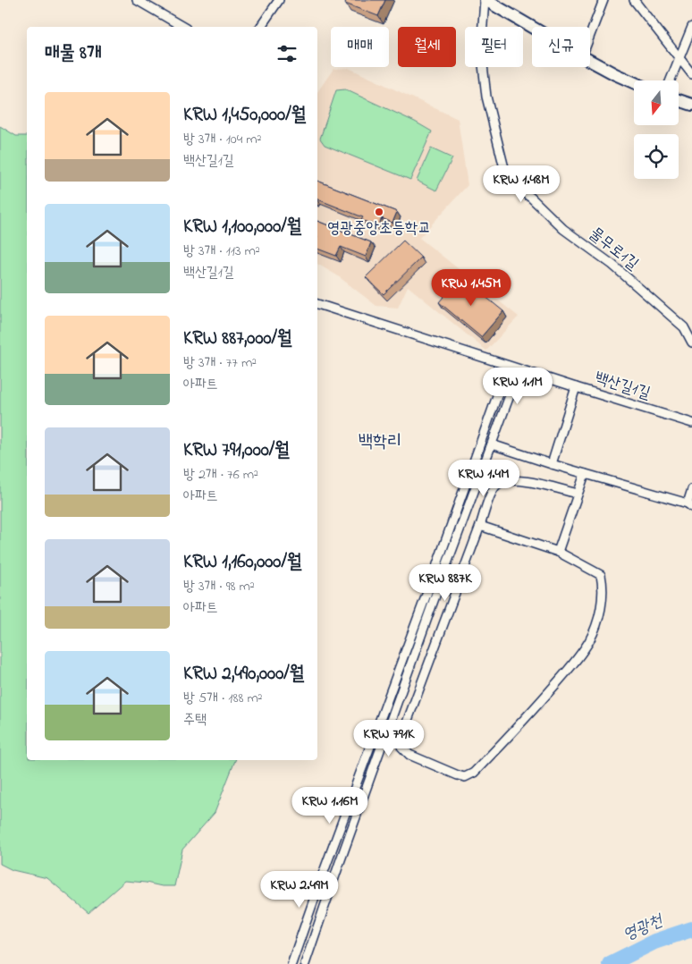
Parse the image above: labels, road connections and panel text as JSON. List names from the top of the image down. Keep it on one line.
{"streets":{"street":["물무로1길","백산길1길"]},"districts":["백학리"],"water":["영광천"],"places":["영광중앙초등학교"],"north":"bottom","page":{"chip":["매매","월세","필터","신규"],"heading":"매물 8개","list":[{"name":"KRW 1,450,000/월","note":"방 3개 · 104 m² · 백산길1길"},{"name":"KRW 1,100,000/월","note":"방 3개 · 113 m² · 백산길1길"},{"name":"KRW 887,000/월","note":"방 3개 · 77 m² · 아파트"},{"name":"KRW 791,000/월","note":"방 2개 · 76 m² · 아파트"},{"name":"KRW 1,160,000/월","note":"방 3개 · 98 m² · 아파트"},{"name":"KRW 2,490,000/월","note":"방 5개 · 188 m² · 주택"}],"price":["KRW 1.48M","KRW 1.45M","KRW 1.1M","KRW 1.4M","KRW 887K","KRW 791K","KRW 1.16M","KRW 2.49M"]}}
